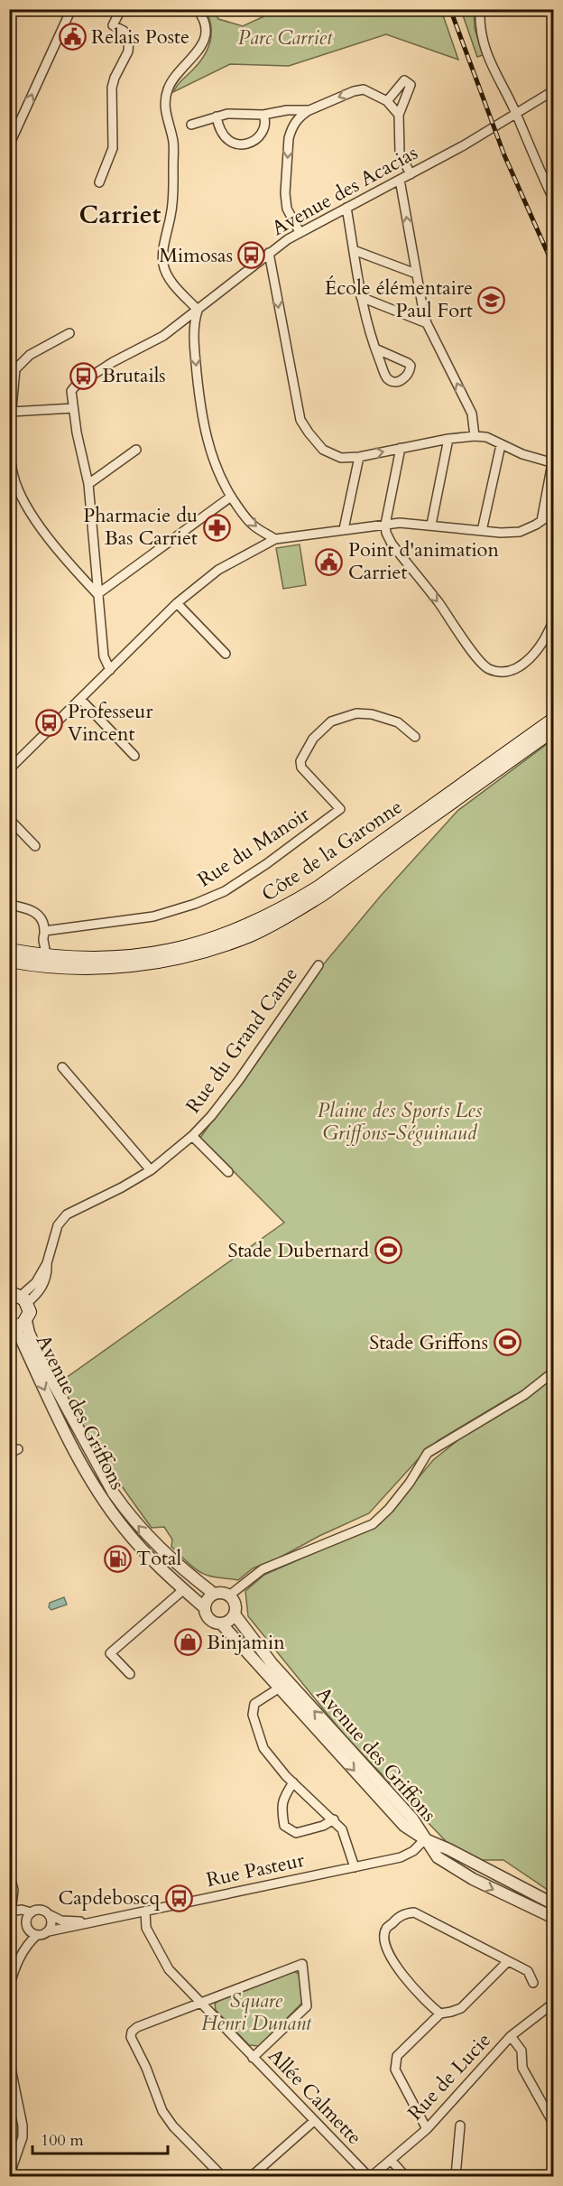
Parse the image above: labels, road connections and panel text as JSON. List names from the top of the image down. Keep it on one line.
{"streets":{"main road":["Côte de la Garonne"],"street":["Avenue des Acacias","Rue du Manoir","Rue du Grand Came","Avenue des Griffons","Rue Pasteur","Rue de Lucie","Allée Calmette"]},"crossings":[["Avenue des Griffons","Rue Pasteur"],["Rue Pasteur","Allée Calmette"],["Rue de Lucie","Allée Calmette"]],"districts":["Carriet"],"parks":["Parc Carriet","Plaine des Sports Les Griffons-Séguinaud","Square Henri Dunant"],"places":{"public building":["Relais Poste","Point d'animation Carriet"],"bus stop":["Mimosas","Brutails","Professeur Vincent","Capdeboscq"],"school or university":["École élémentaire Paul Fort"],"pharmacy":["Pharmacie du Bas Carriet"],"sports":["Stade Dubernard","Stade Griffons"],"fuel station":["Total"],"shop":["Binjamin"]},"scale_bar":"100 m"}
